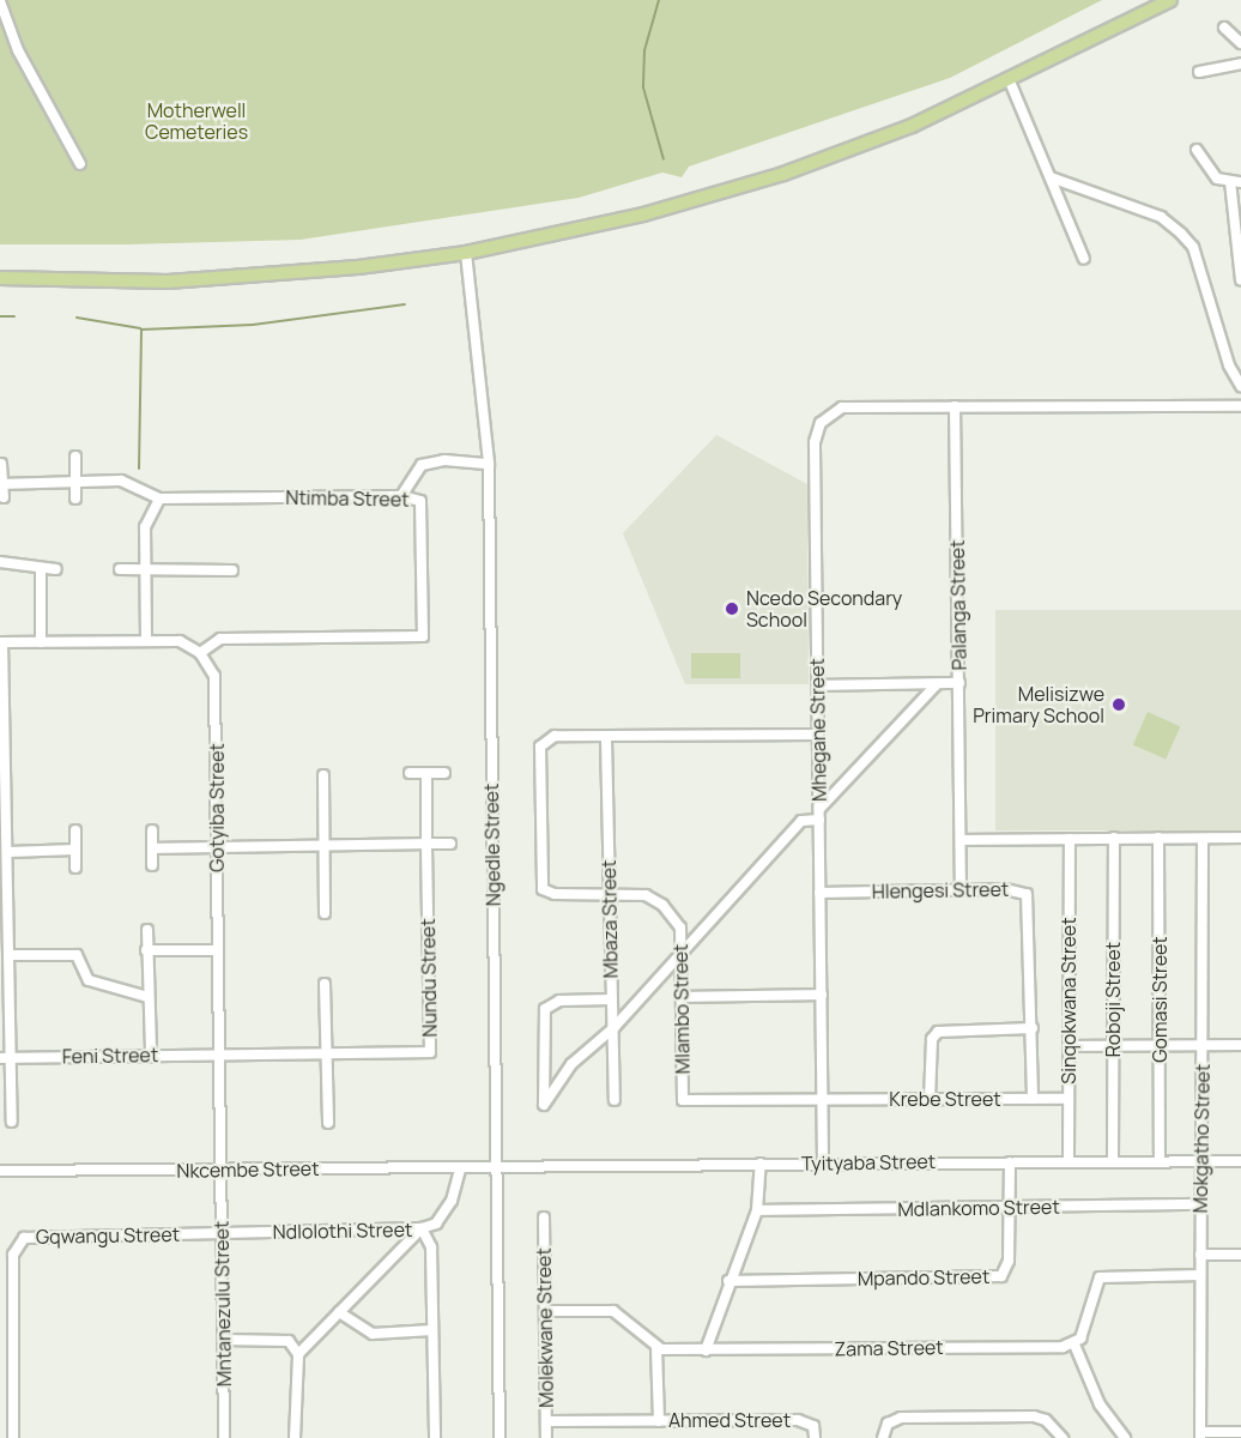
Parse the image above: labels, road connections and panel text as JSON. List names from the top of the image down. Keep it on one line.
{"streets":{"street":["Ntimba Street","Palanga Street","Mhegane Street","Gotyiba Street","Ngedle Street","Hlengesi Street","Mbaza Street","Nundu Street","Roboji Street","Gomasi Street","Sinqokwana Street","Mlambo Street","Feni Street","Krebe Street","Mokgatho Street","Tyityaba Street","Nkcembe Street","Mdlankomo Street","Ndlolothi Street","Gqwangu Street","Mpando Street","Mntanezulu Street","Molekwane Street","Zama Street","Ahmed Street"]},"crossings":[["Ntimba Street","Gotyiba Street"],["Palanga Street","Mhegane Street"],["Palanga Street","Hlengesi Street"],["Mhegane Street","Hlengesi Street"],["Mhegane Street","Mlambo Street"],["Mhegane Street","Krebe Street"],["Mhegane Street","Tyityaba Street"],["Gotyiba Street","Nundu Street"],["Gotyiba Street","Feni Street"],["Gotyiba Street","Nkcembe Street"],["Gotyiba Street","Mntanezulu Street"],["Ngedle Street","Tyityaba Street"],["Ngedle Street","Nkcembe Street"],["Hlengesi Street","Krebe Street"],["Mbaza Street","Mlambo Street"],["Nundu Street","Feni Street"],["Roboji Street","Tyityaba Street"],["Gomasi Street","Tyityaba Street"],["Sinqokwana Street","Krebe Street"],["Sinqokwana Street","Tyityaba Street"],["Mlambo Street","Krebe Street"],["Mokgatho Street","Tyityaba Street"],["Mokgatho Street","Mdlankomo Street"],["Tyityaba Street","Nkcembe Street"],["Tyityaba Street","Mpando Street"],["Nkcembe Street","Mntanezulu Street"],["Mdlankomo Street","Mpando Street"],["Ndlolothi Street","Gqwangu Street"],["Ndlolothi Street","Mntanezulu Street"],["Gqwangu Street","Mntanezulu Street"],["Molekwane Street","Ahmed Street"]],"parks":["Motherwell Cemeteries"],"places":["Ncedo Secondary School","Melisizwe Primary School"]}
